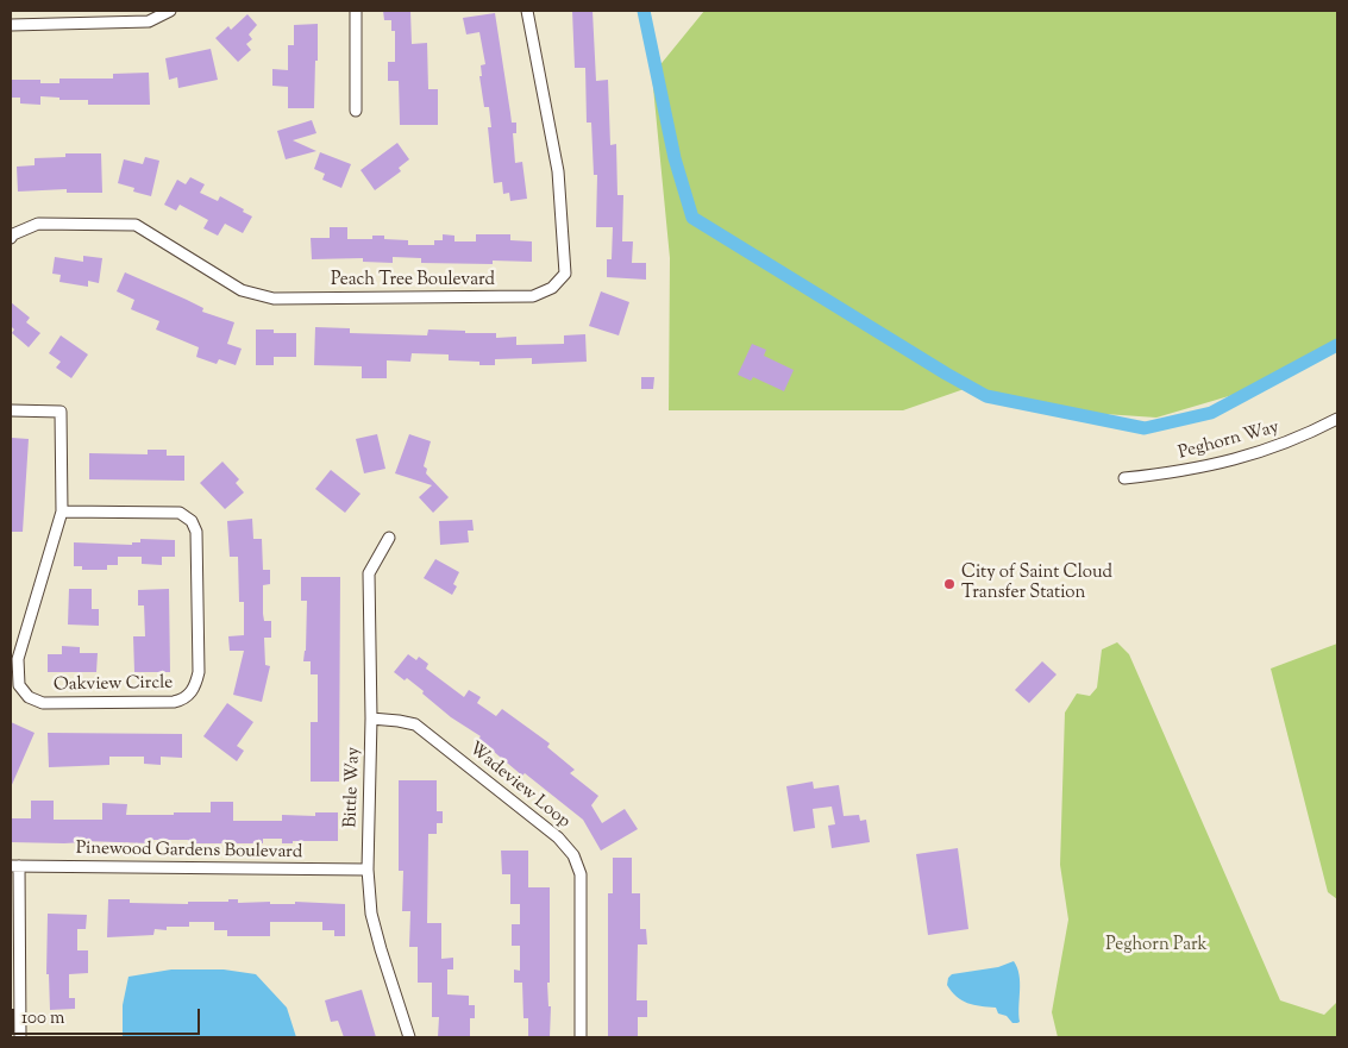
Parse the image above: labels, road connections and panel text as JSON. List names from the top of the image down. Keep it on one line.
{"streets":{"street":["Peach Tree Boulevard","Peghorn Way","Oakview Circle","Wadeview Loop","Bittle Way","Pinewood Gardens Boulevard"]},"crossings":[["Wadeview Loop","Bittle Way"],["Bittle Way","Pinewood Gardens Boulevard"]],"parks":["Peghorn Park"],"places":["City of Saint Cloud Transfer Station"],"scale_bar":"100 m"}
